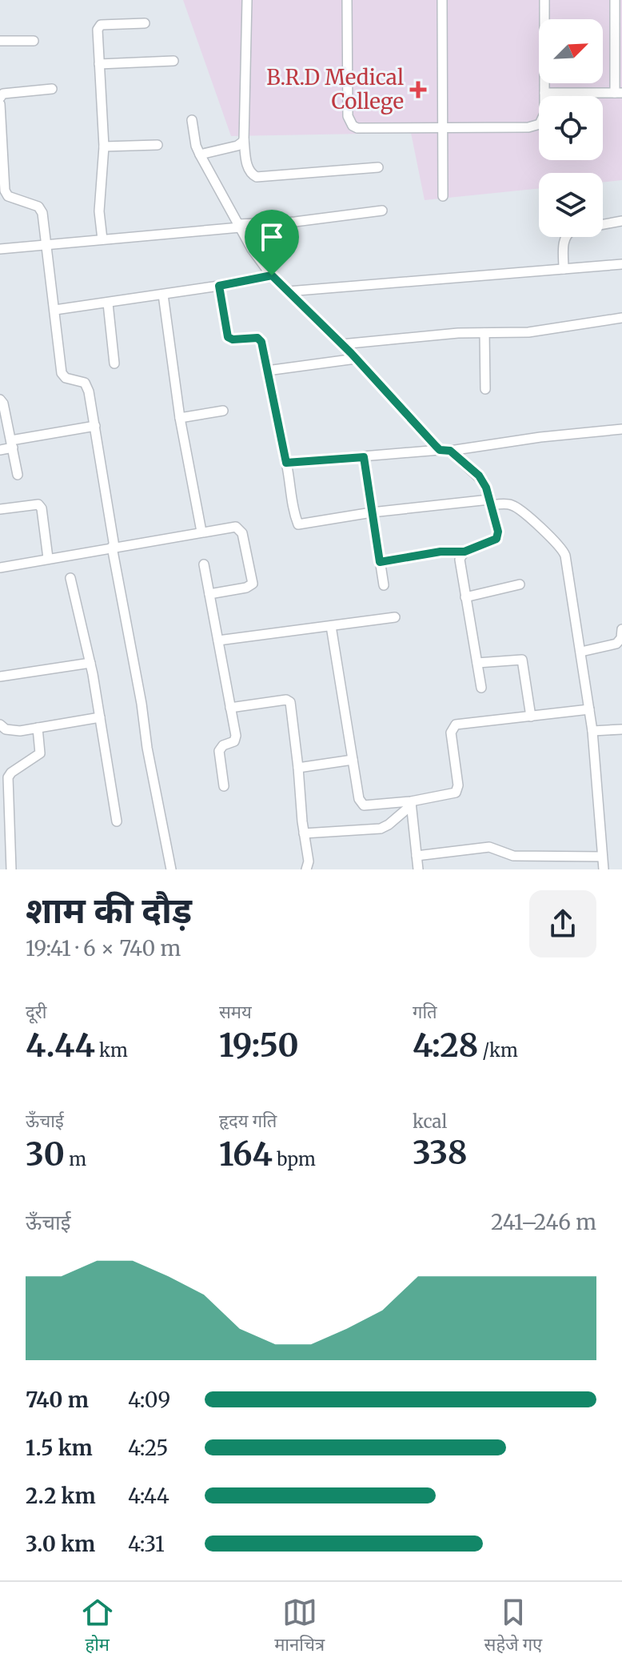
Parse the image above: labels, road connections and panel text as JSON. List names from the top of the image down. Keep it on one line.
{"places":{"health":["B.R.D Medical College"]},"north":"top right","page":{"heading":["शाम की दौड़","19:41 · 6 × 740 m"],"stats":[["दूरी","4.44 km"],["समय","19:50"],["गति","4:28 /km"],["ऊँचाई","30 m"],["हृदय गति","164 bpm"],["kcal","338"]],"chart":["ऊँचाई","241–246 m"],"list":[{"name":"740 m","note":"4:09"},{"name":"1.5 km","note":"4:25"},{"name":"2.2 km","note":"4:44"},{"name":"3.0 km","note":"4:31"}],"tabs":["होम","मानचित्र","सहेजे गए"]}}
